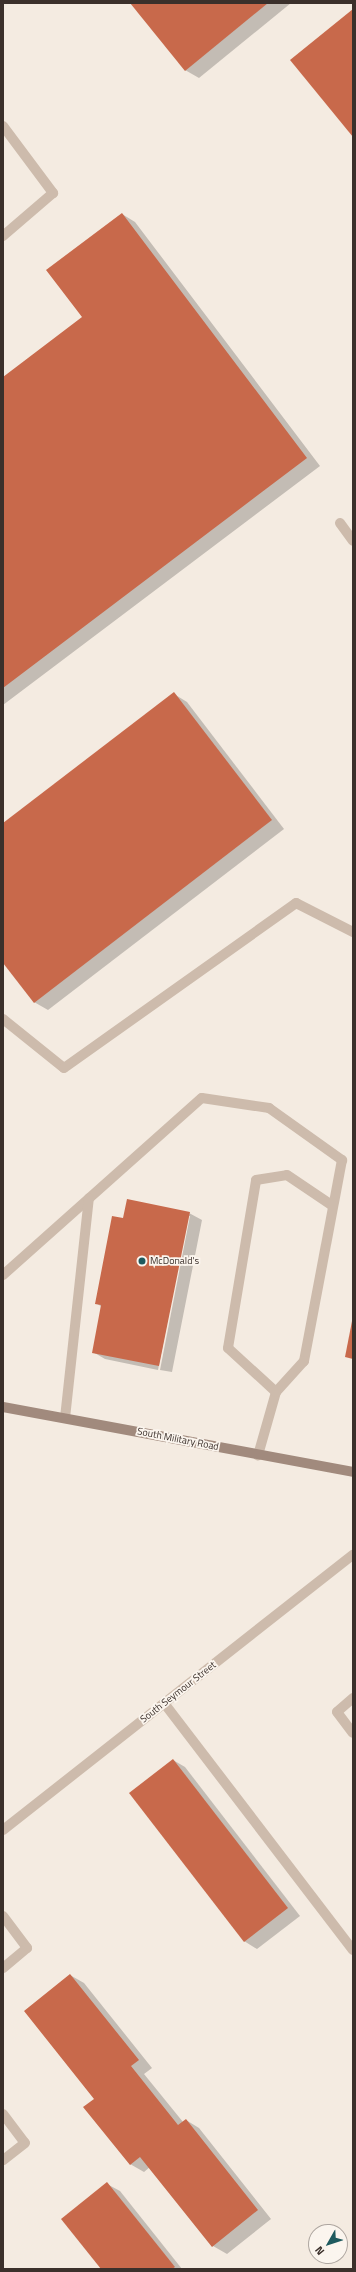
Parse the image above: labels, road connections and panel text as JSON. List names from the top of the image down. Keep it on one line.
{"streets":{"main road":["South Military Road"],"street":["South Seymour Street"]},"places":["McDonald's"],"north":"bottom left"}
